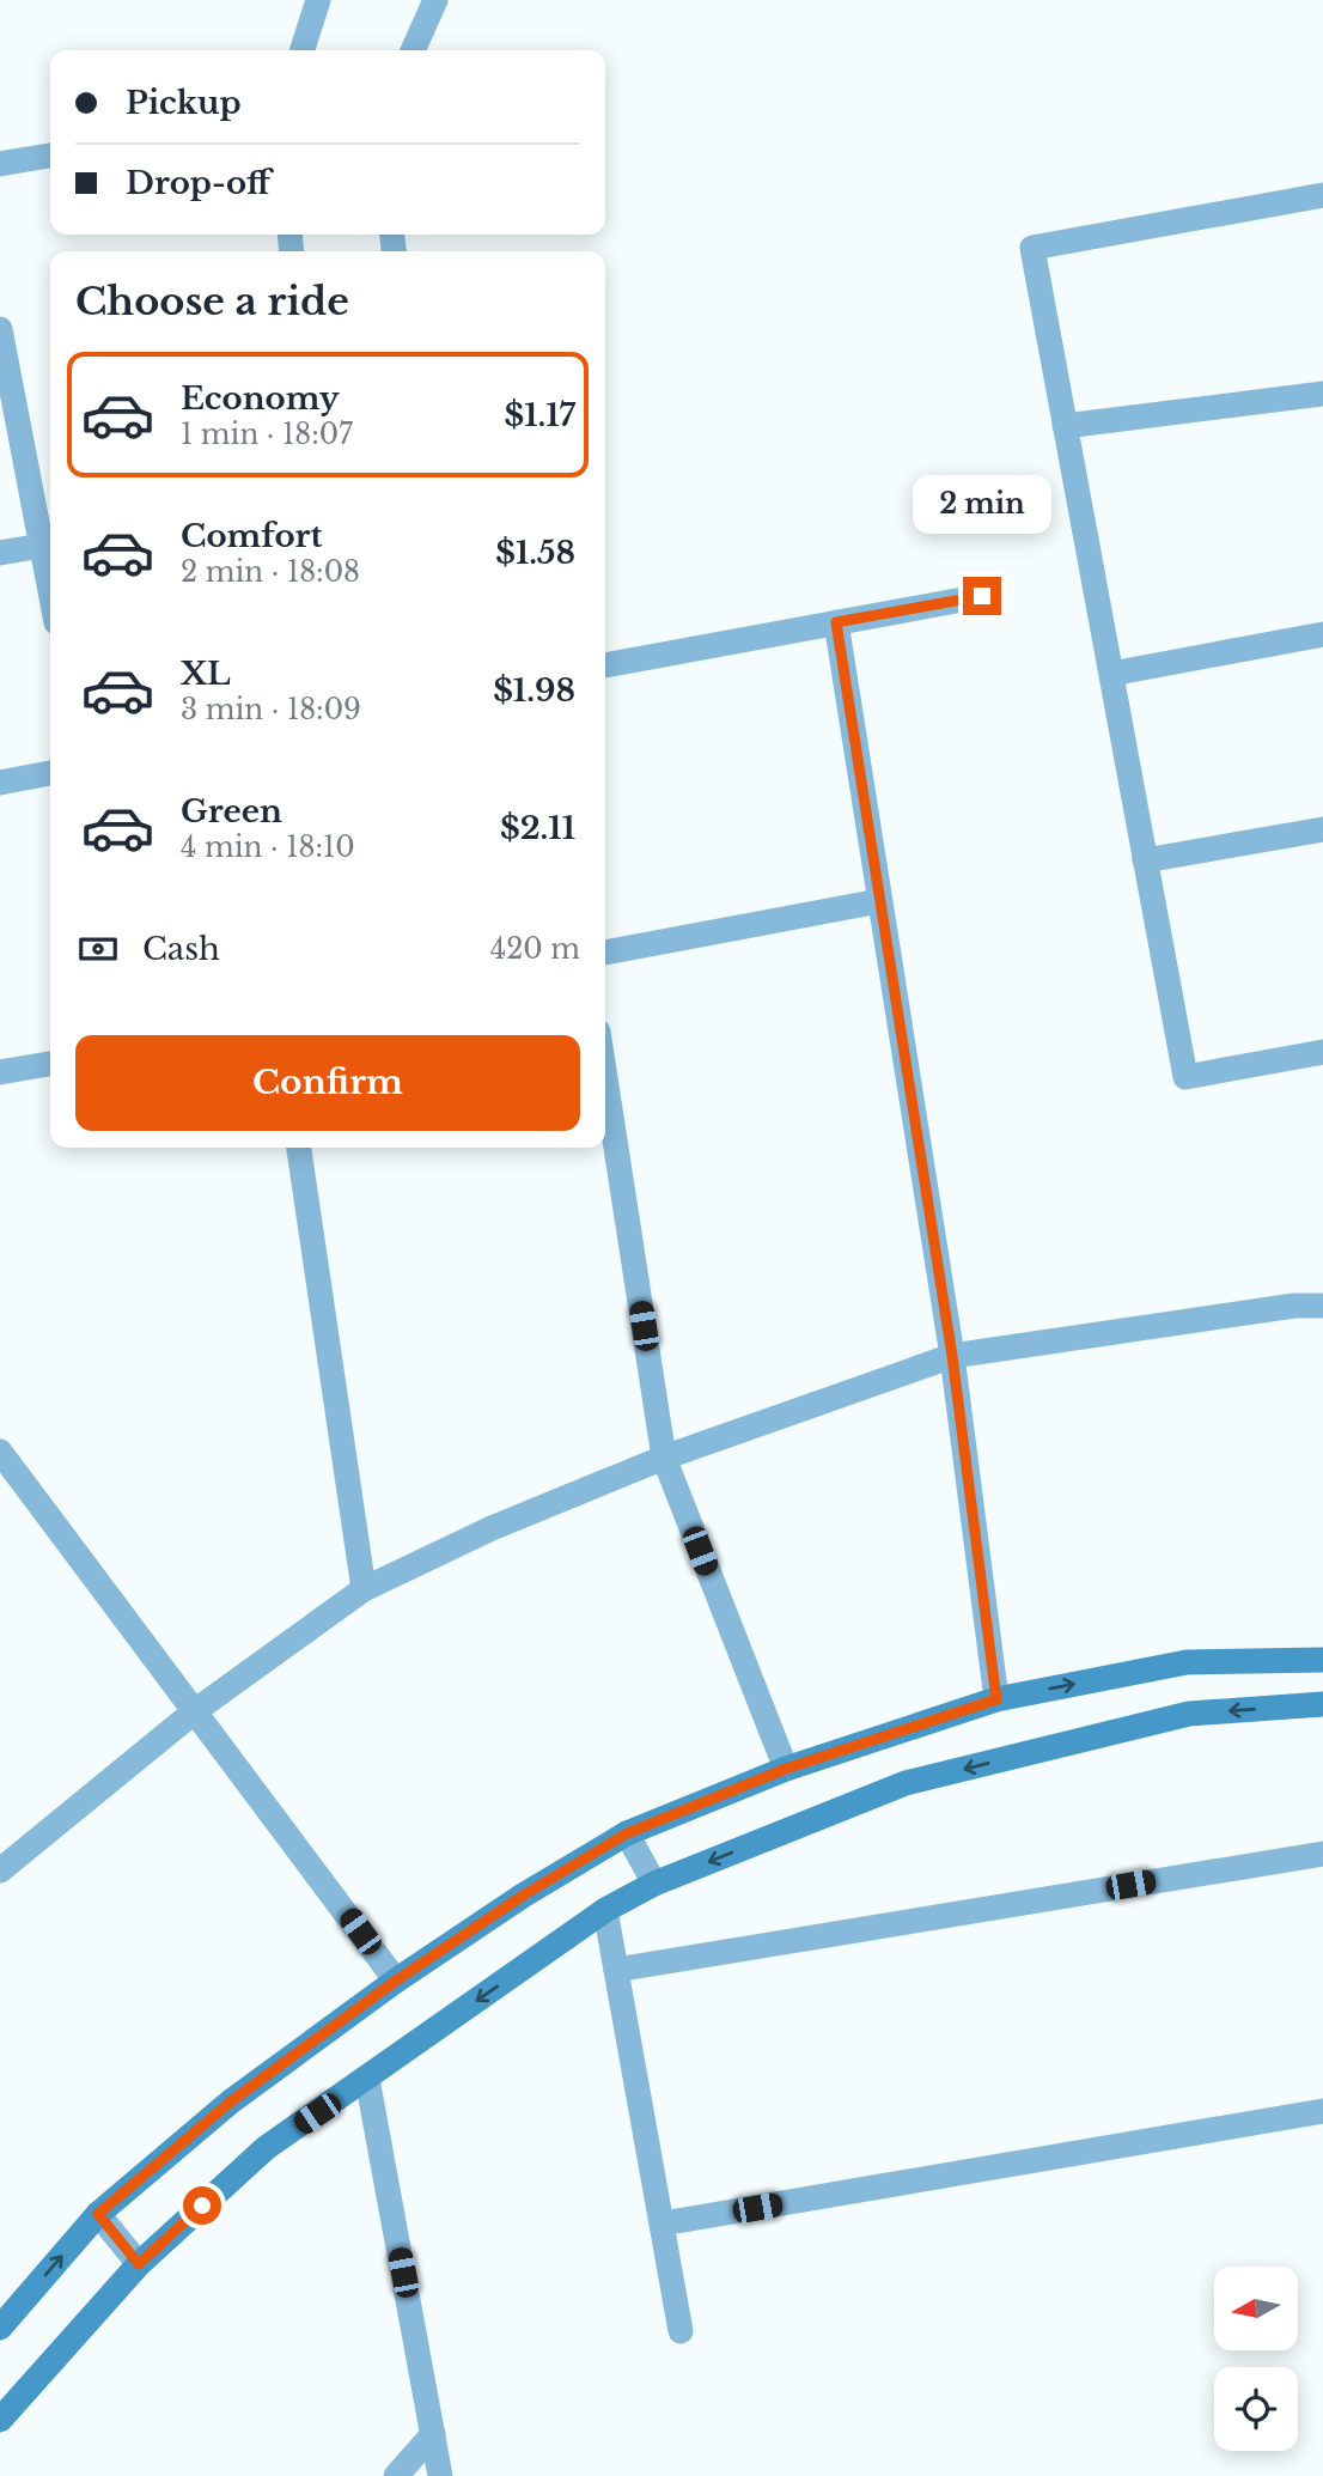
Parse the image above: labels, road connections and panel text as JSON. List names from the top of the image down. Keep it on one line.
{"north":"left","page":{"banner":["Pickup","Drop-off"],"heading":"Choose a ride","list":[{"name":"Economy","note":"1 min · 18:07","value":"$1.17"},{"name":"Comfort","note":"2 min · 18:08","value":"$1.58"},{"name":"XL","note":"3 min · 18:09","value":"$1.98"},{"name":"Green","note":"4 min · 18:10","value":"$2.11"}],"bubble":"2 min","pay":["Cash","420 m"],"buttons":"Confirm"}}
